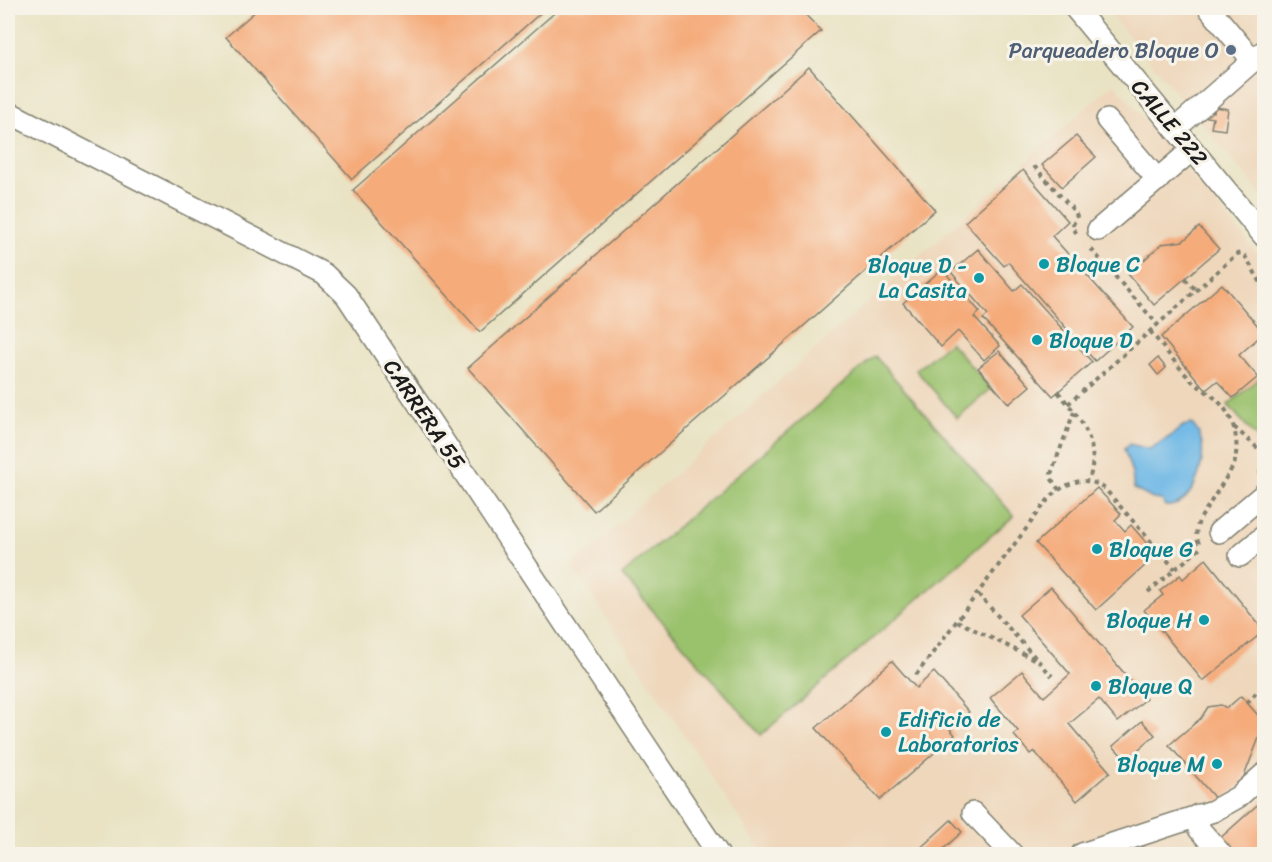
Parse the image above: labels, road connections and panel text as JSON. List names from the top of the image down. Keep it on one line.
{"streets":{"street":["CALLE 222","CARRERA 55"]},"places":["Parqueadero Bloque O","Bloque C","Bloque D - La Casita","Bloque D","Bloque G","Bloque H","Bloque Q","Edificio de Laboratorios","Bloque M"]}
